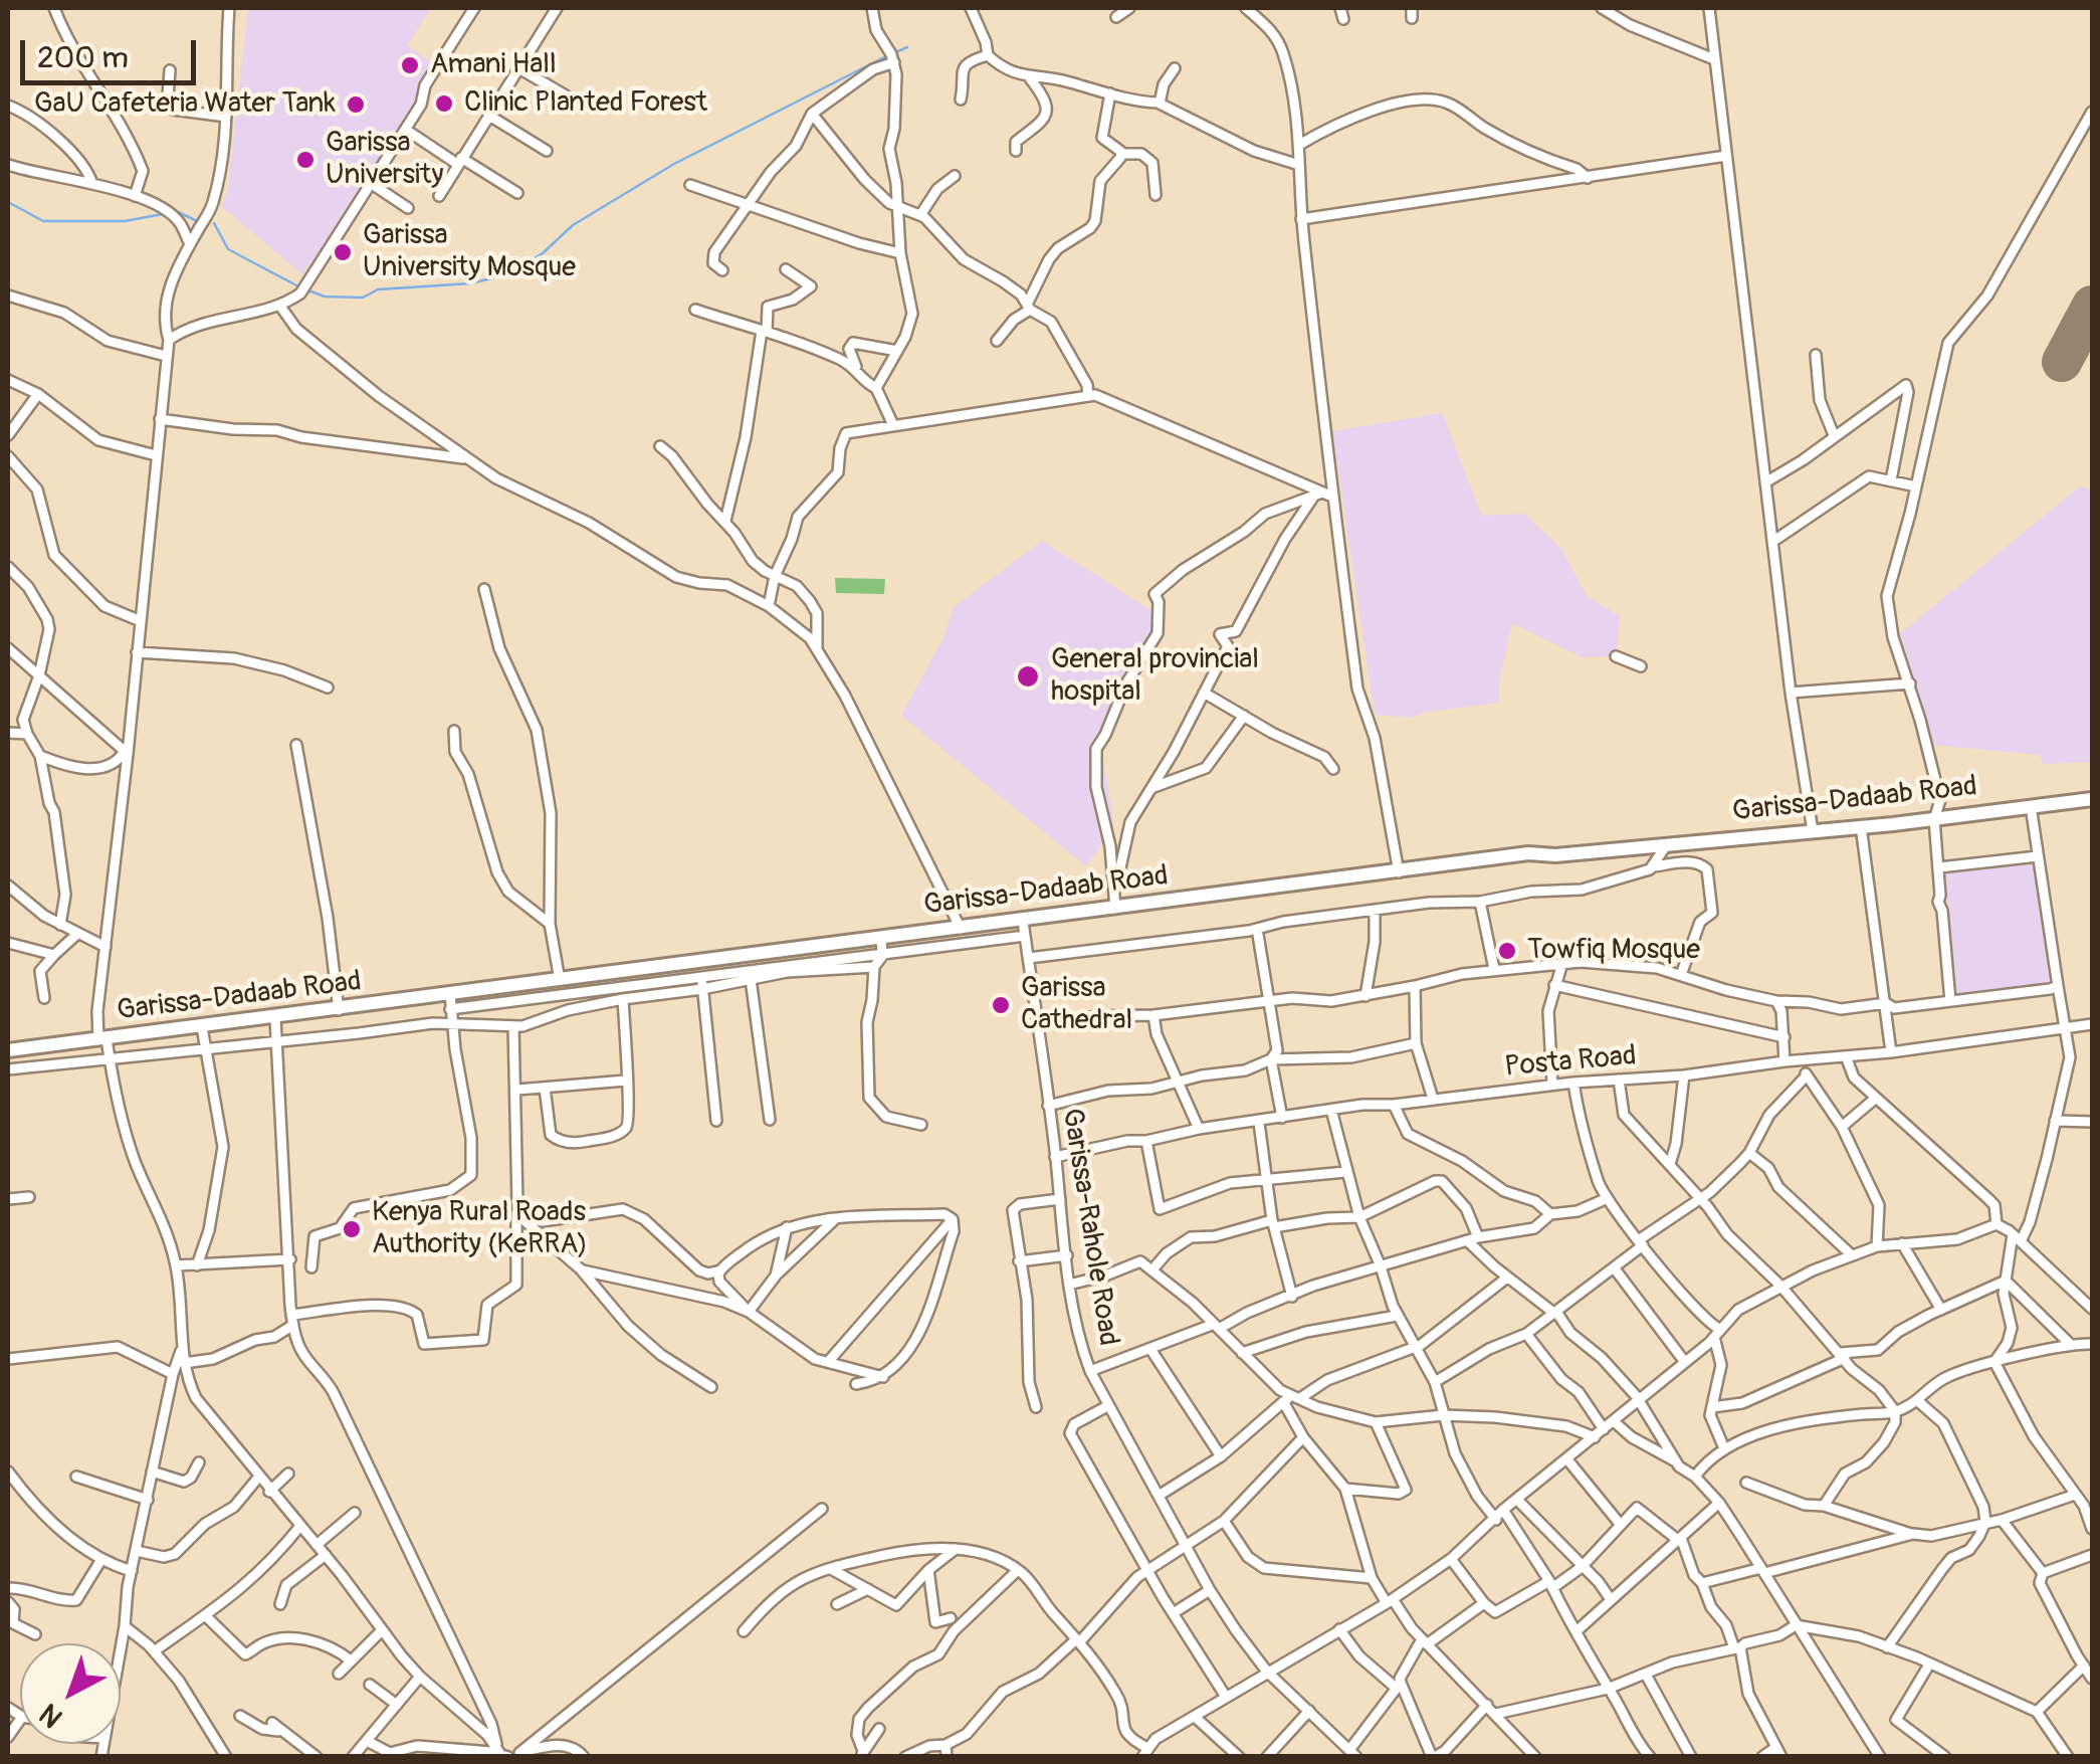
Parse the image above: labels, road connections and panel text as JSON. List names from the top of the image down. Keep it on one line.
{"streets":{"highway":["Garissa-Dadaab Road"],"street":["Posta Road","Garissa-Rahole Road"]},"crossings":[["Garissa-Dadaab Road","Garissa-Rahole Road"],["Posta Road","Garissa-Rahole Road"]],"places":["Amani Hall","Clinic Planted Forest","GaU Cafeteria Water Tank","Garissa University","Garissa University Mosque","General provincial hospital","Towfiq Mosque","Garissa Cathedral","Kenya Rural Roads Authority (KeRRA)"],"scale_bar":"200 m","north":"bottom left"}
